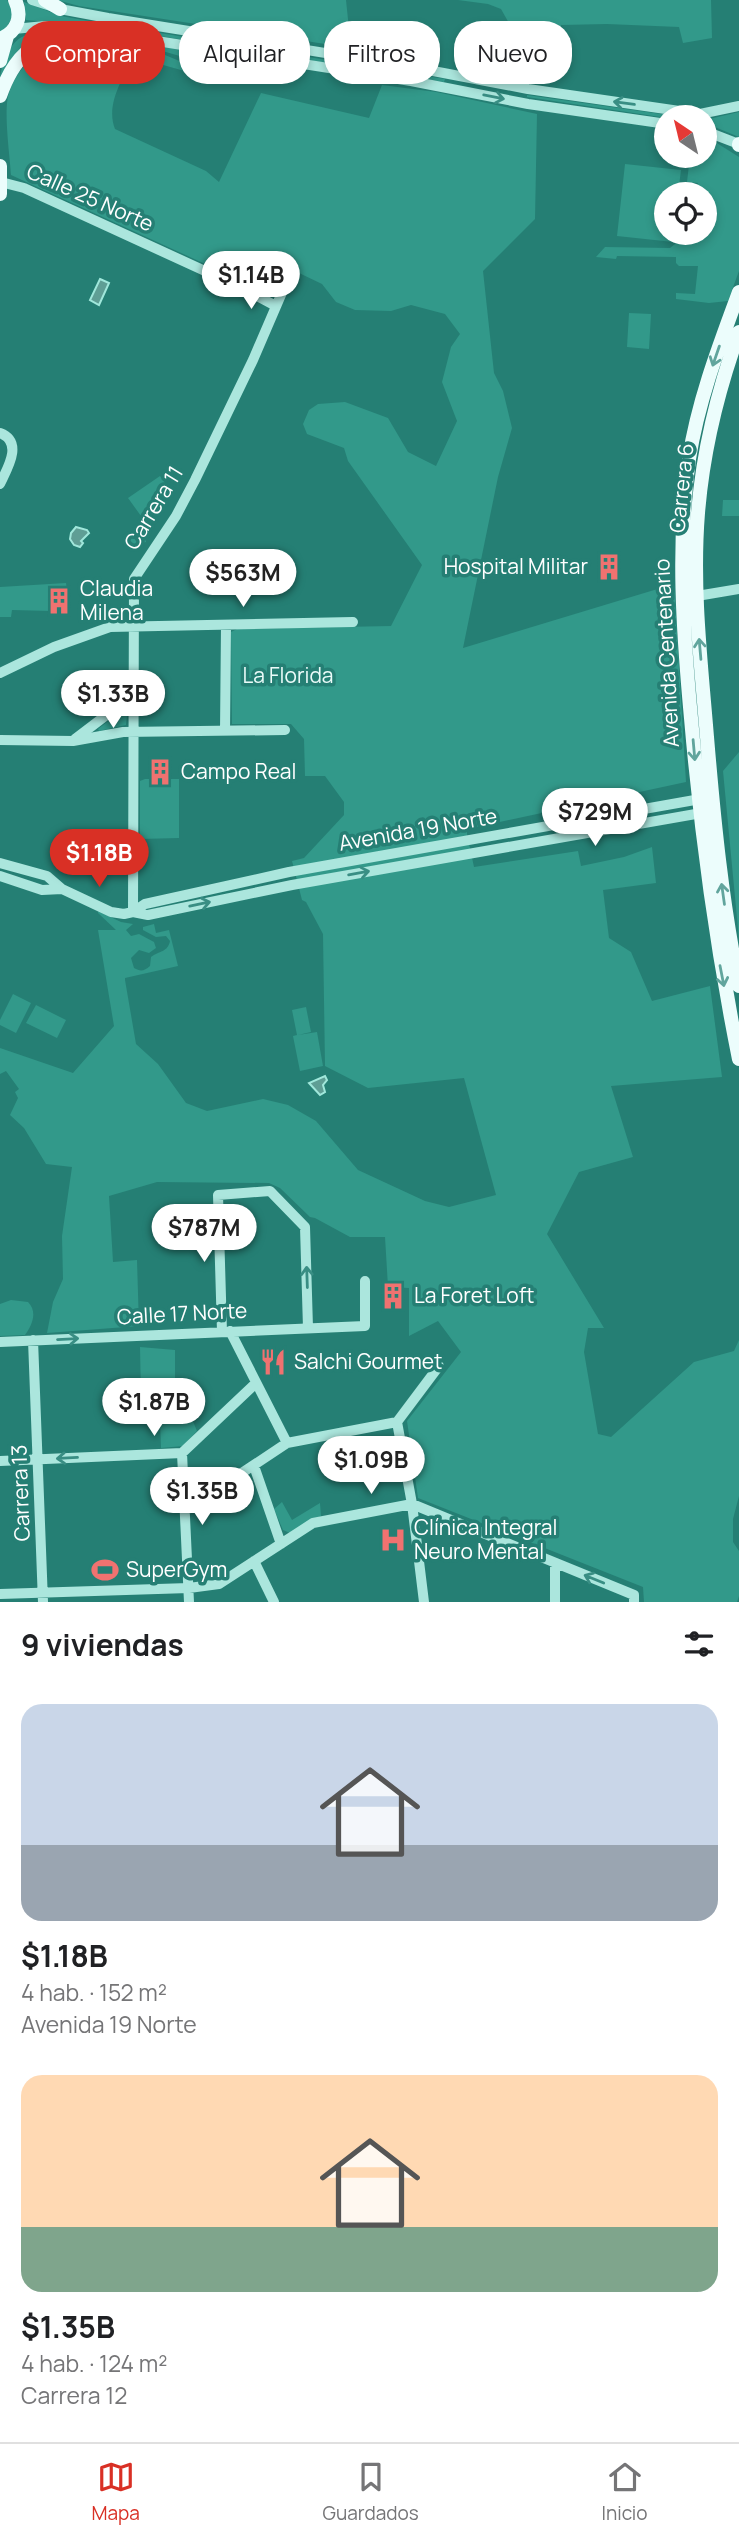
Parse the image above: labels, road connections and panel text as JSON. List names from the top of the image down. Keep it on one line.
{"streets":{"main road":["Carrera 6","Avenida Centenario"],"street":["Calle 25 Norte","Carrera 11","Avenida 19 Norte","Calle 17 Norte","Carrera 13"]},"crossings":[["Calle 25 Norte","Carrera 11"],["Carrera 6","Avenida Centenario"],["Carrera 6","Avenida 19 Norte"],["Carrera 11","Avenida 19 Norte"],["Avenida Centenario","Avenida 19 Norte"],["Calle 17 Norte","Carrera 13"]],"one_way":["Carrera 6","Avenida Centenario","Calle 17 Norte"],"parks":["La Florida"],"places":{"building":["Hospital Militar","Claudia Milena","Campo Real","La Foret Loft"],"restaurant":["Salchi Gourmet"],"hospital":["Clínica Integral Neuro Mental"],"sports":["SuperGym"]},"north":"top left","page":{"chip":["Comprar","Alquilar","Filtros","Nuevo"],"price":["$1.14B","$563M","$1.33B","$729M","$1.18B","$787M","$1.87B","$1.09B","$1.35B"],"heading":"9 viviendas","list":[{"name":"$1.18B","note":"4 hab. · 152 m² · Avenida 19 Norte"},{"name":"$1.35B","note":"4 hab. · 124 m² · Carrera 12"}],"tabs":["Mapa","Guardados","Inicio"]}}
